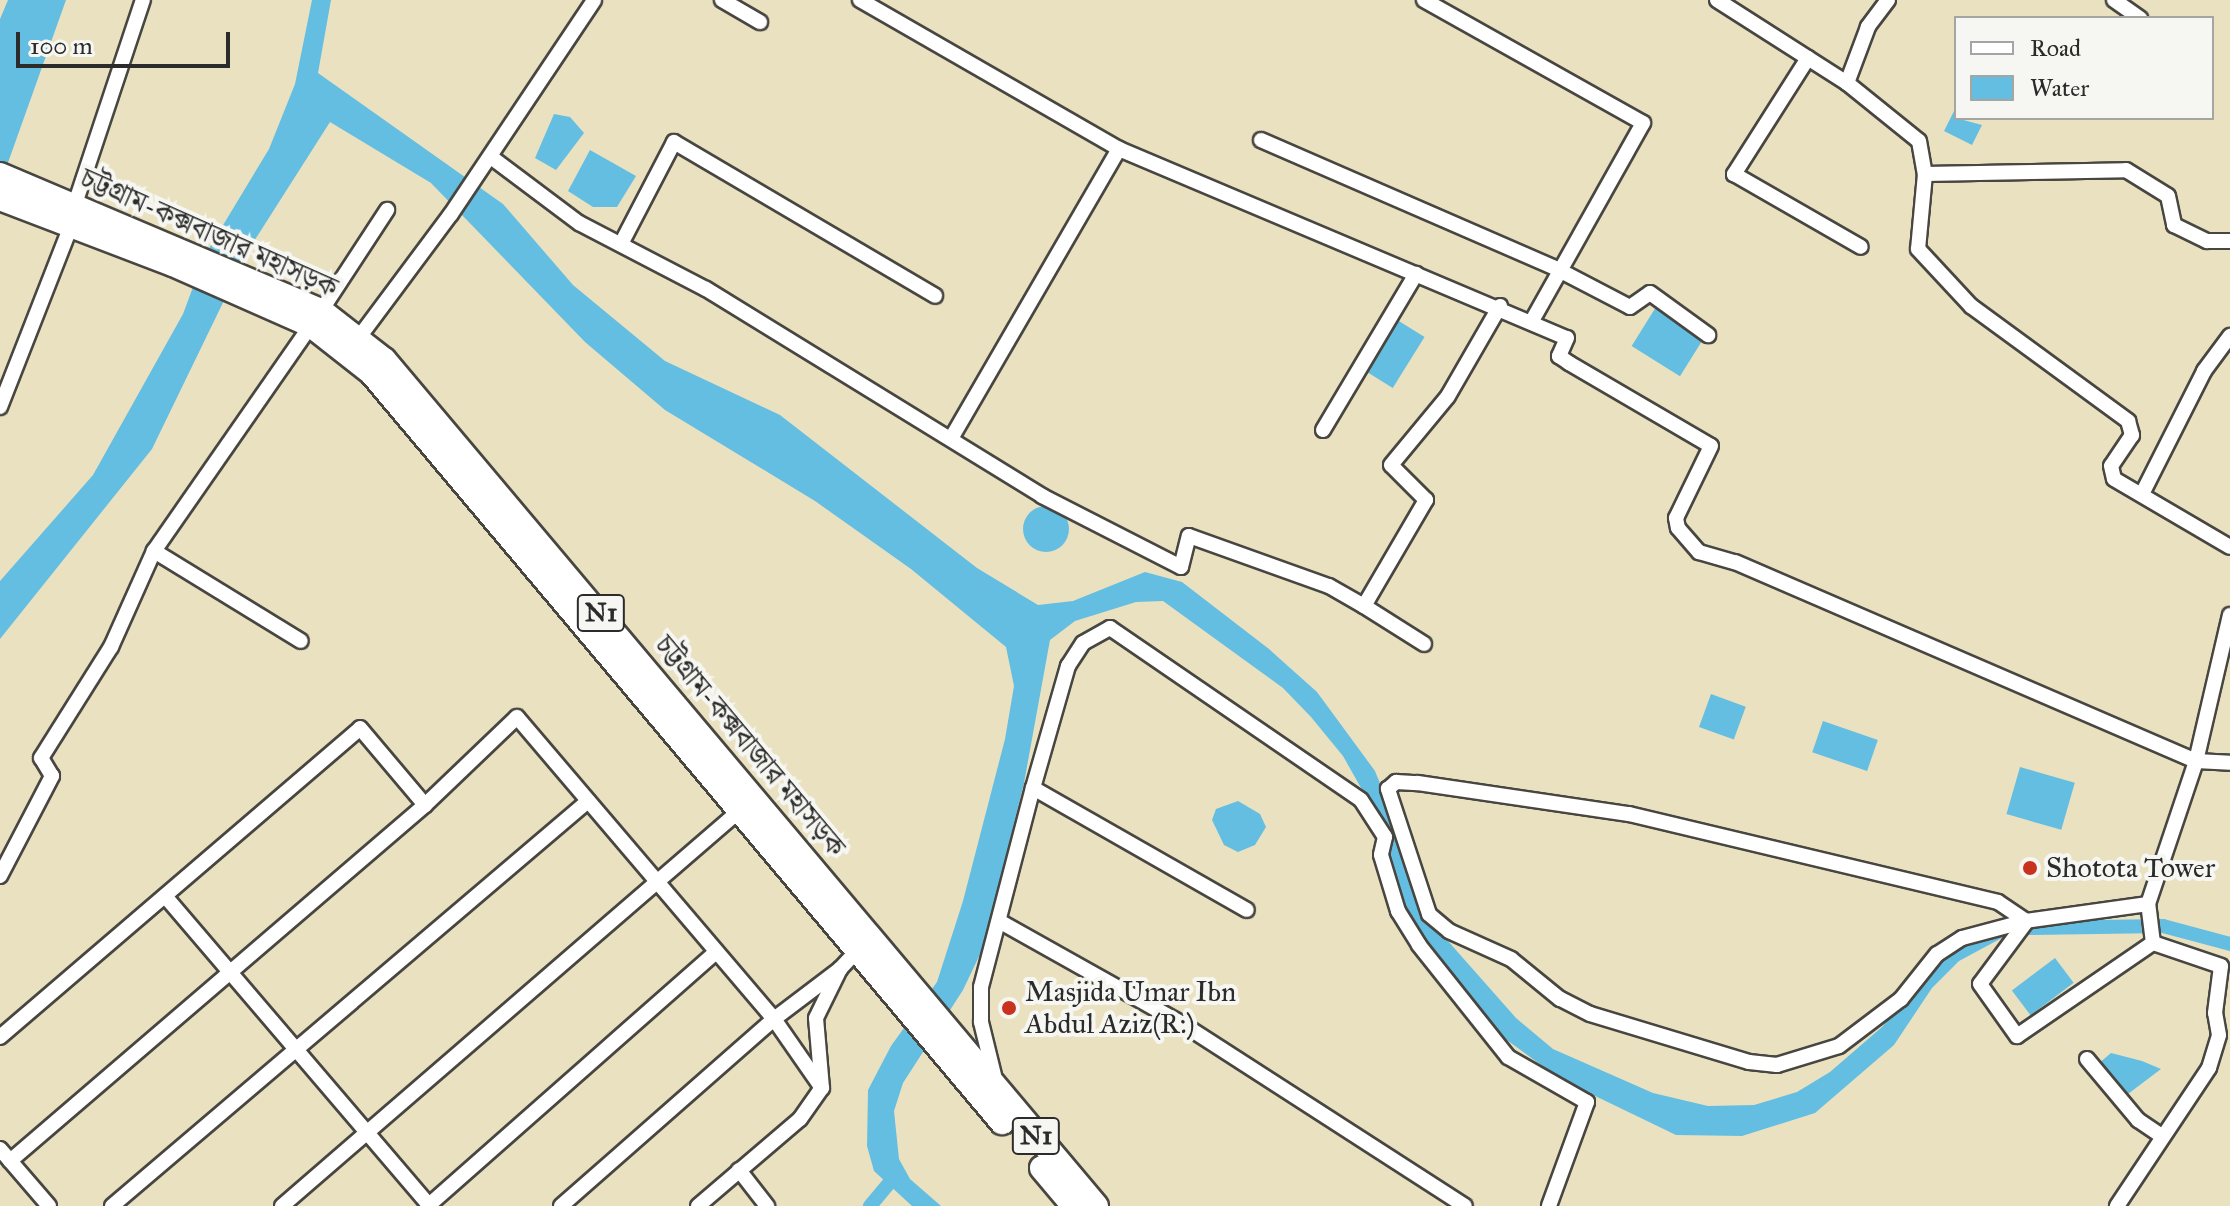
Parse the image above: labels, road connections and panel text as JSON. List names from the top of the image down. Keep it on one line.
{"streets":{"highway":["চট্টগ্রাম-কক্সবাজার মহাসড়ক","N1"]},"places":["Shotota Tower","Masjida Umar Ibn Abdul Aziz(R:)"],"legend":["Road","Water"],"scale_bar":"100 m"}
